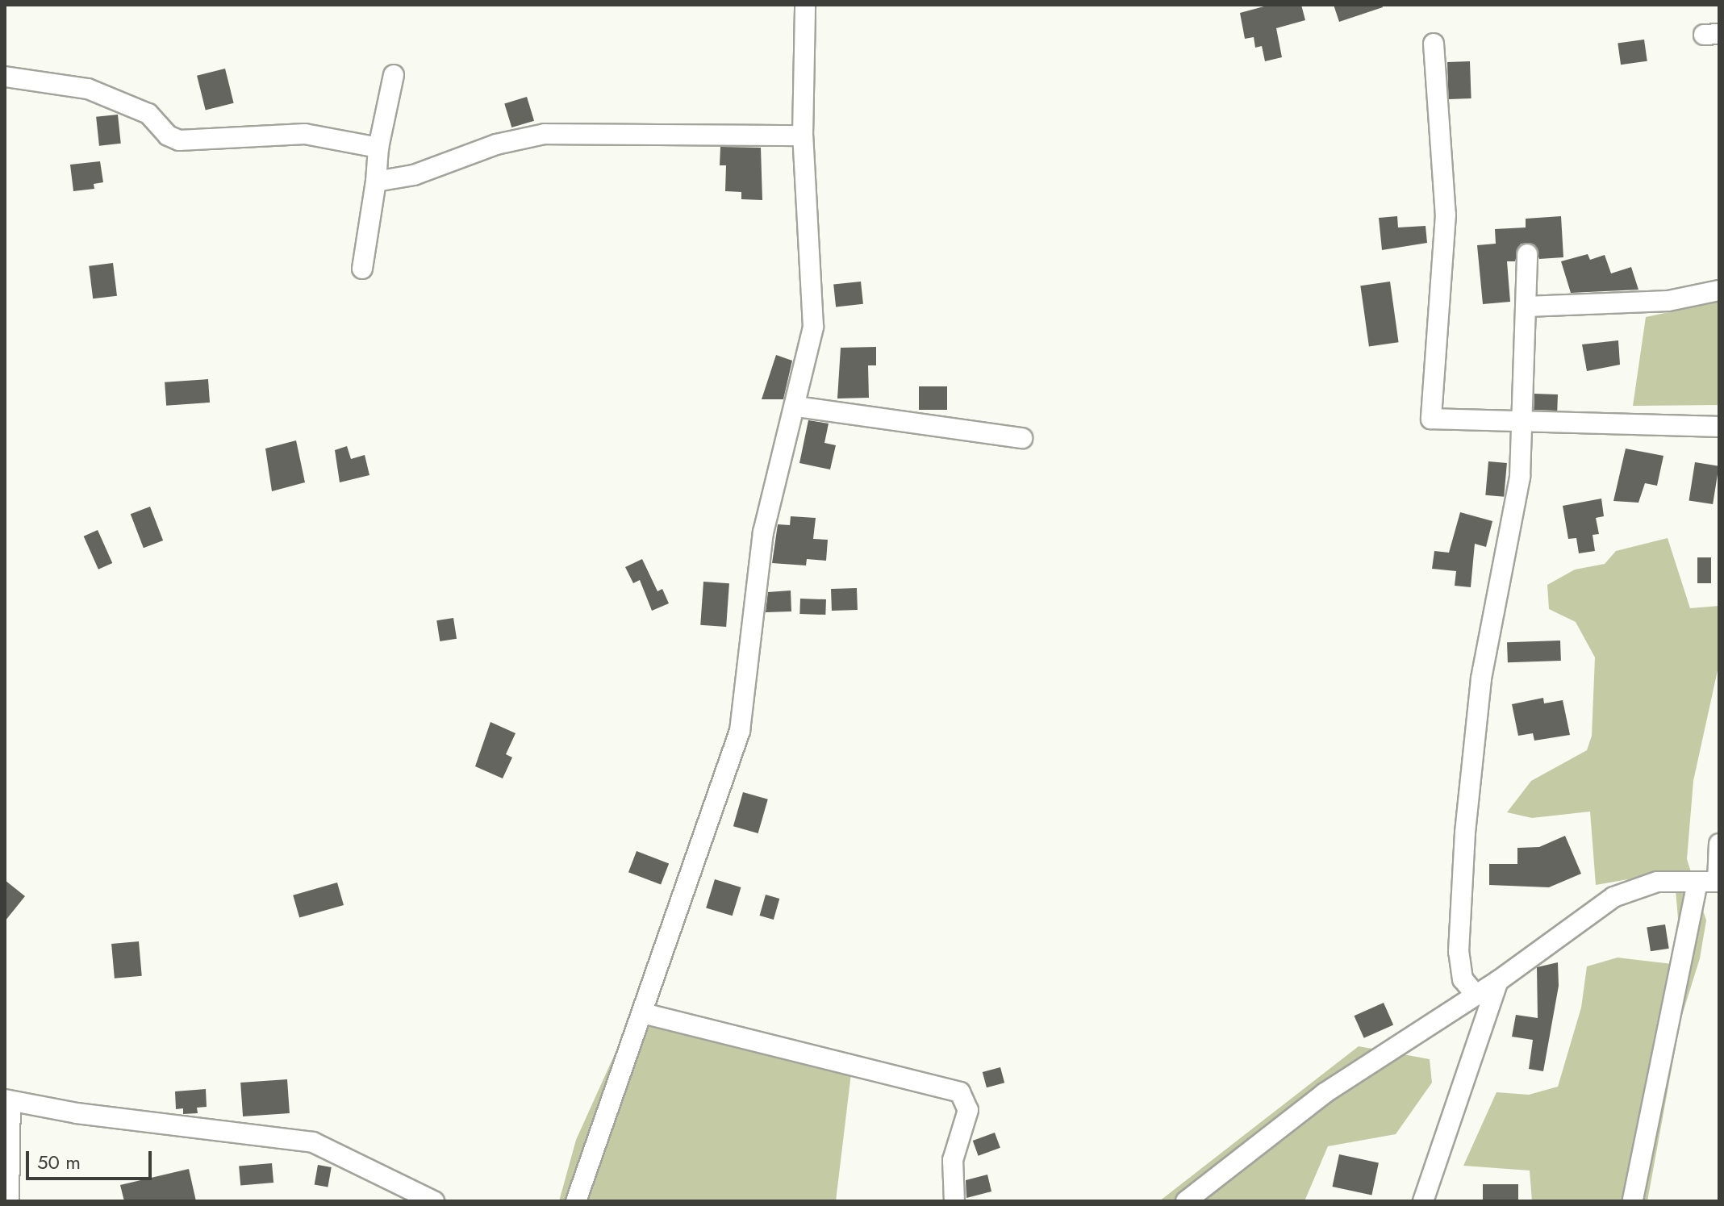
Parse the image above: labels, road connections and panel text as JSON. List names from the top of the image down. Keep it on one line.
{"scale_bar":"50 m"}
